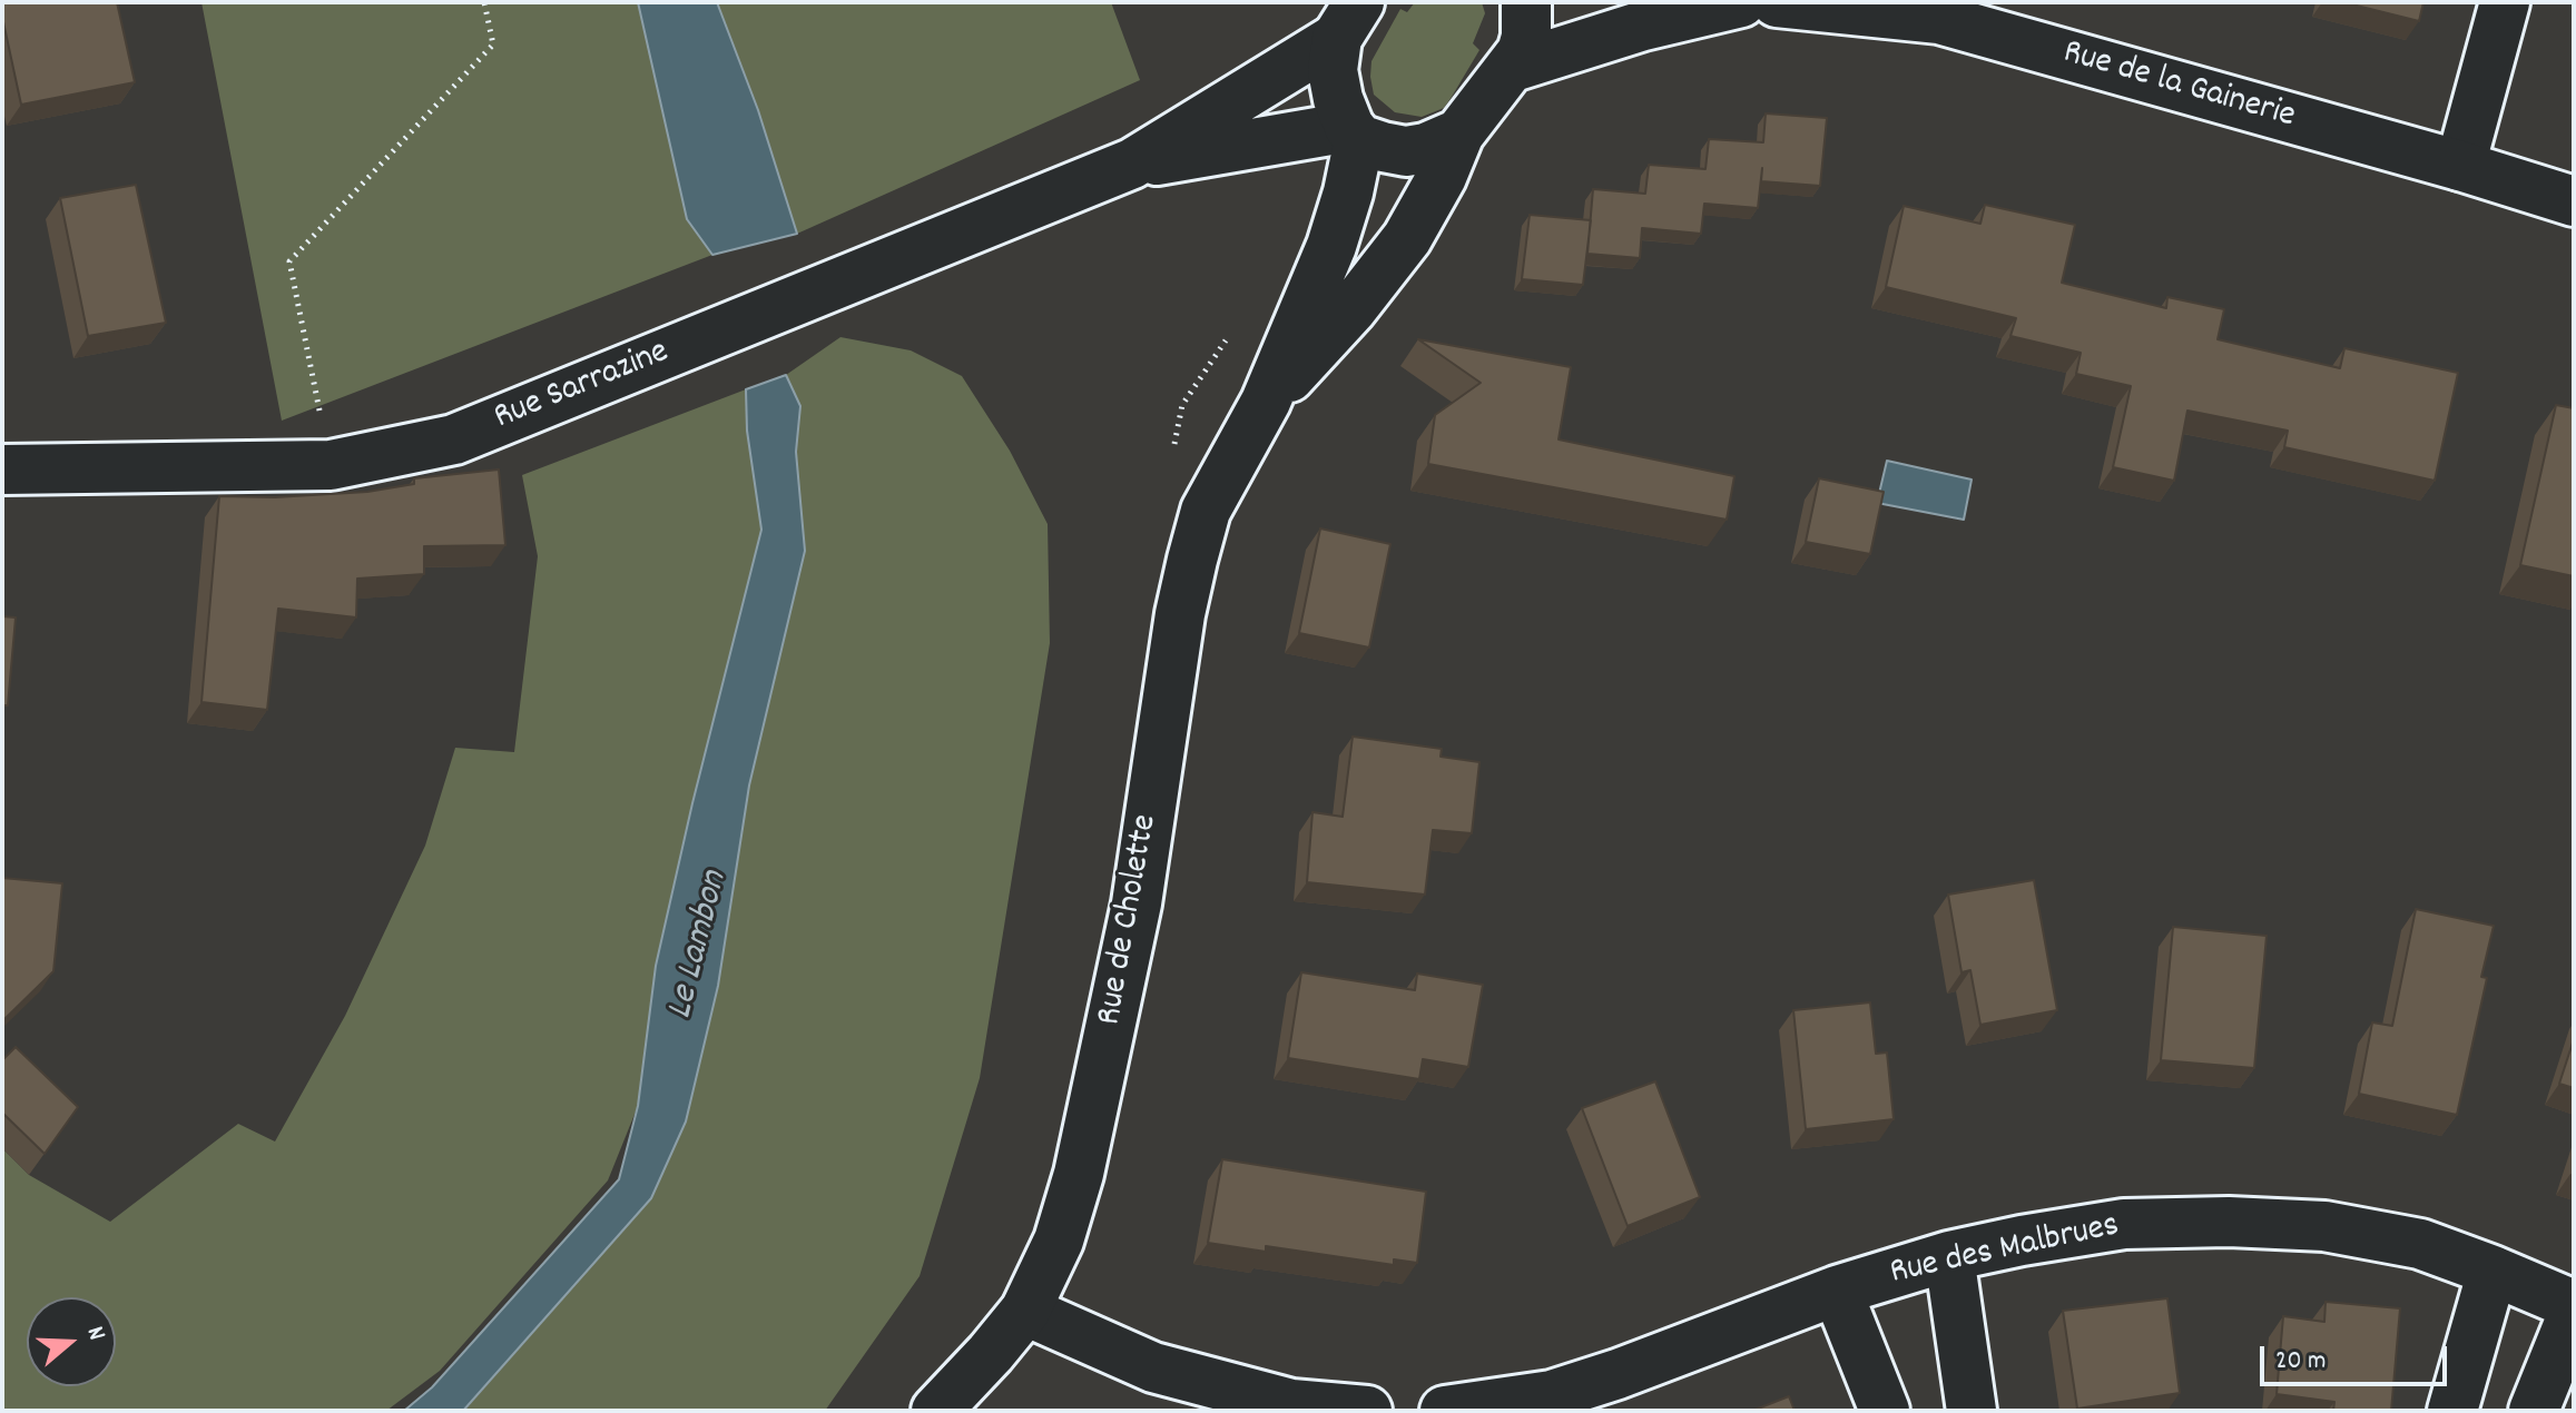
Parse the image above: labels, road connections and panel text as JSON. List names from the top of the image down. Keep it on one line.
{"streets":{"street":["Rue de la Gainerie","Rue Sarrazine","Rue de Cholette","Rue des Malbrues"]},"crossings":[["Rue Sarrazine","Rue de Cholette"]],"water":["Le Lambon"],"scale_bar":"20 m","north":"right"}
